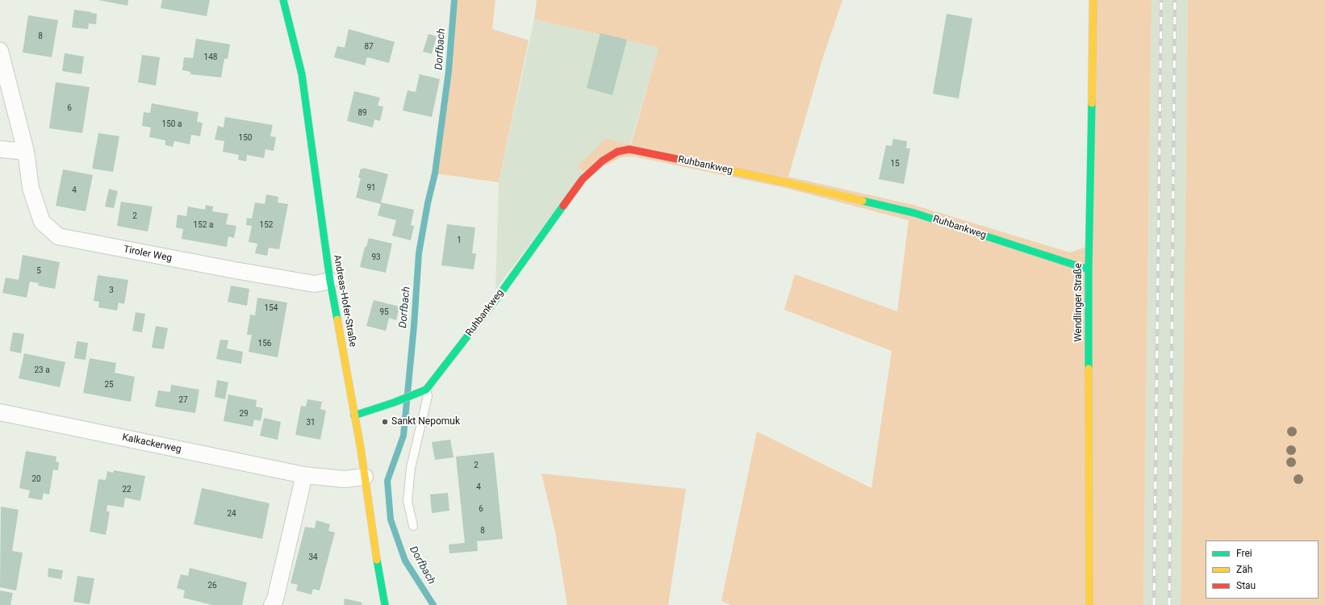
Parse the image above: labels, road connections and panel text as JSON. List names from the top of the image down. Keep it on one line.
{"streets":{"street":["Ruhbankweg","Tiroler Weg","Andreas-Hofer-Straße","Wendlinger Straße","Kalkackerweg"]},"crossings":[["Ruhbankweg","Wendlinger Straße"],["Tiroler Weg","Andreas-Hofer-Straße"],["Andreas-Hofer-Straße","Kalkackerweg"]],"water":["Dorfbach"],"places":["Sankt Nepomuk"],"house_numbers":["8","87","148","6","89","150 a","150","15","91","4","2","152 a","152","1","93","5","3","154","95","156","23 a","25","27","29","31","2","20","4","22","6","24","8","34","26"],"legend":["Frei","Zäh","Stau"]}
